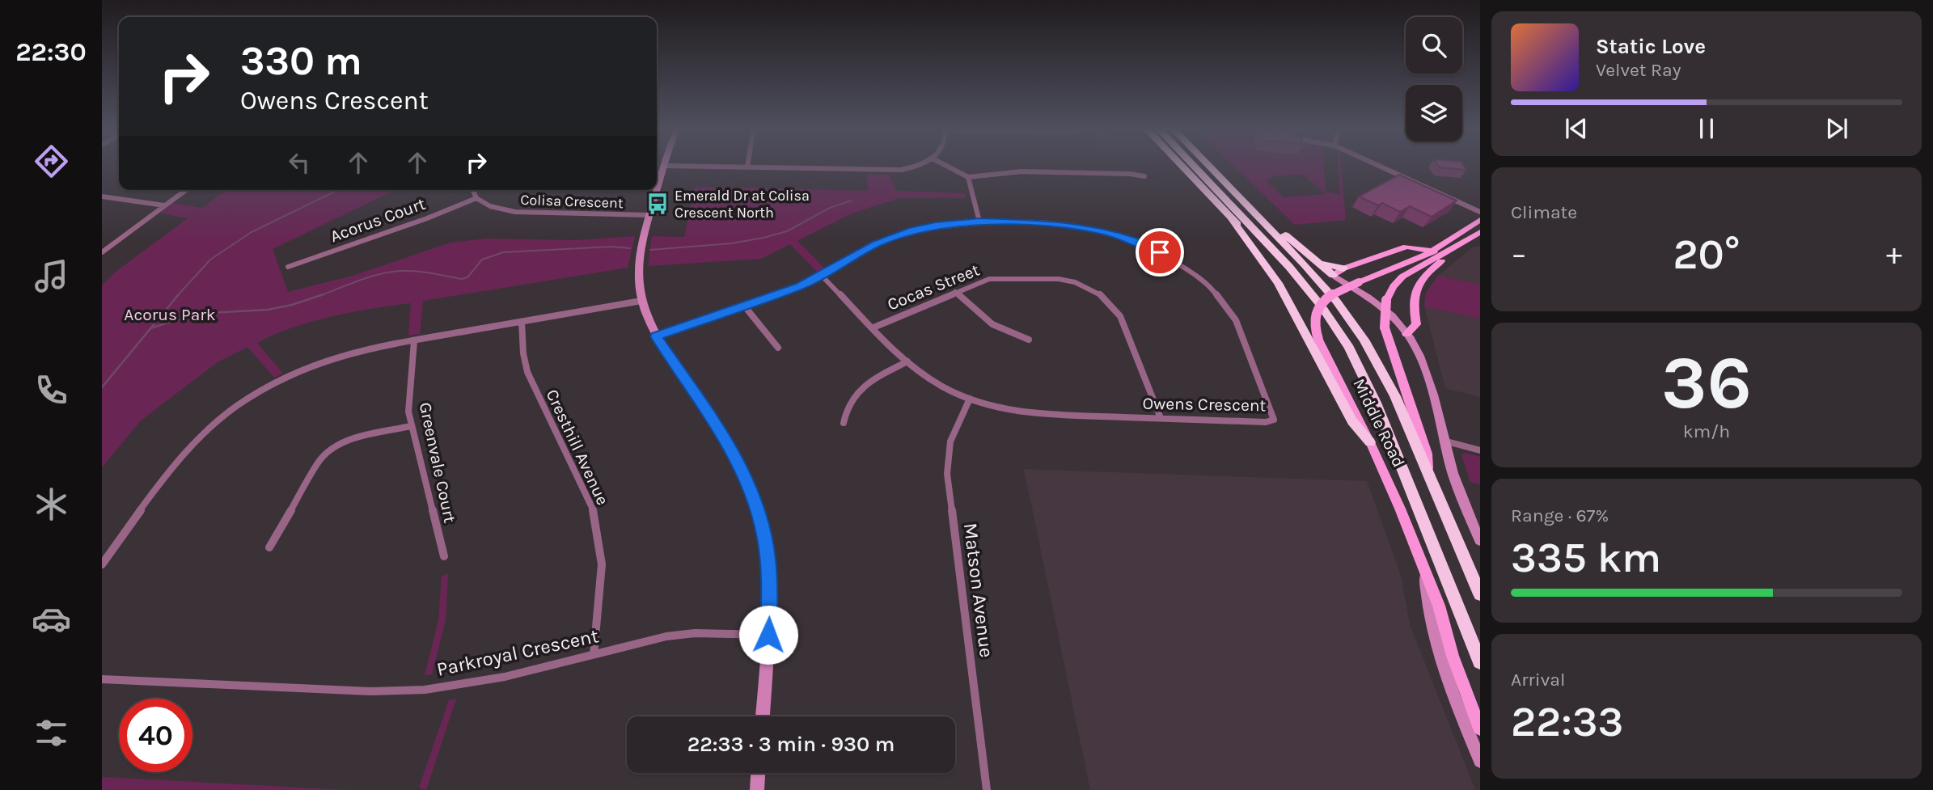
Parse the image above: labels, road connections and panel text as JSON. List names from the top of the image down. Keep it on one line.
{"streets":{"main road":["Middle Road"],"street":["Colisa Crescent","Acorus Court","Cocas Street","Owens Crescent","Cresthill Avenue","Greenvale Court","Matson Avenue","Parkroyal Crescent"]},"crossings":[["Colisa Crescent","Acorus Court"],["Cocas Street","Owens Crescent"],["Owens Crescent","Matson Avenue"],["Cresthill Avenue","Parkroyal Crescent"]],"parks":["Acorus Park"],"places":{"bus stop":["Emerald Dr at Colisa Crescent North"]},"page":{"tabs":"22:30","turn":["330 m","Owens Crescent"],"song":["Static Love","Velvet Ray"],"tile":["Climate",["36","km/h"],["Range · 67%","335 km"],["Arrival","22:33"]],"heat":["−","20°","+"],"limit":"40","trip":"22:33 · 3 min · 930 m"}}
